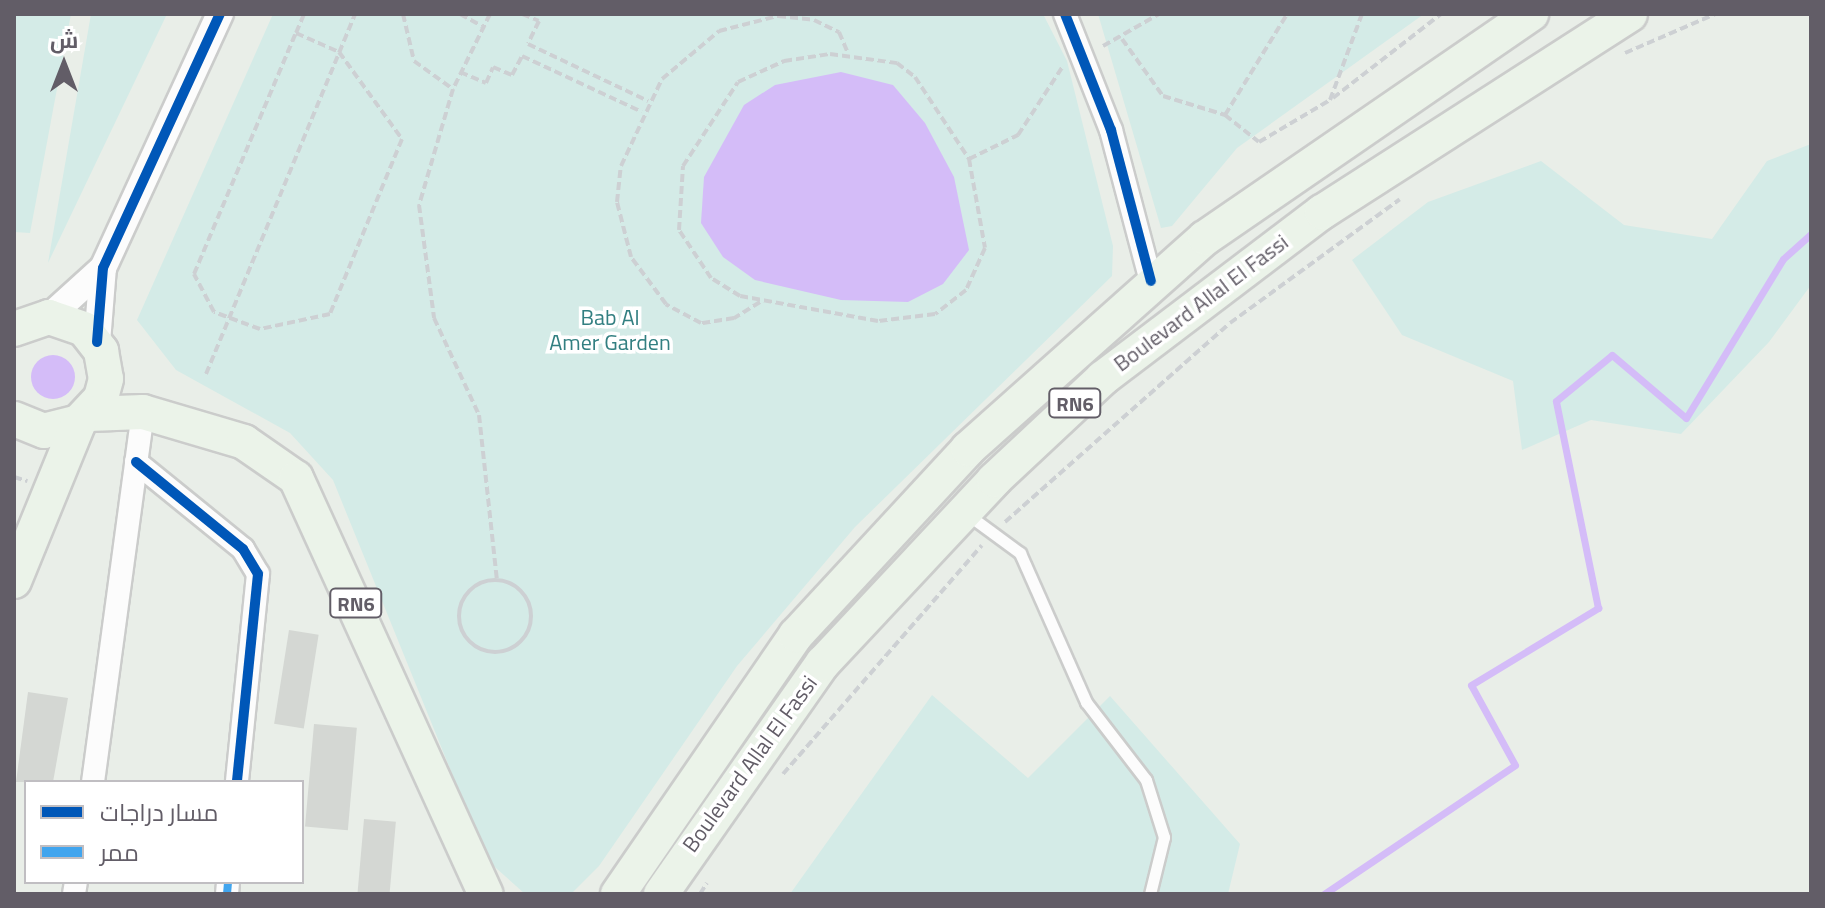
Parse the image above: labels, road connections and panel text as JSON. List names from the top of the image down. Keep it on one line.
{"streets":{"main road":["Boulevard Allal El Fassi","RN6"]},"parks":["Bab Al Amer Garden"],"legend":["مسار دراجات","ممر"],"north":"top"}
